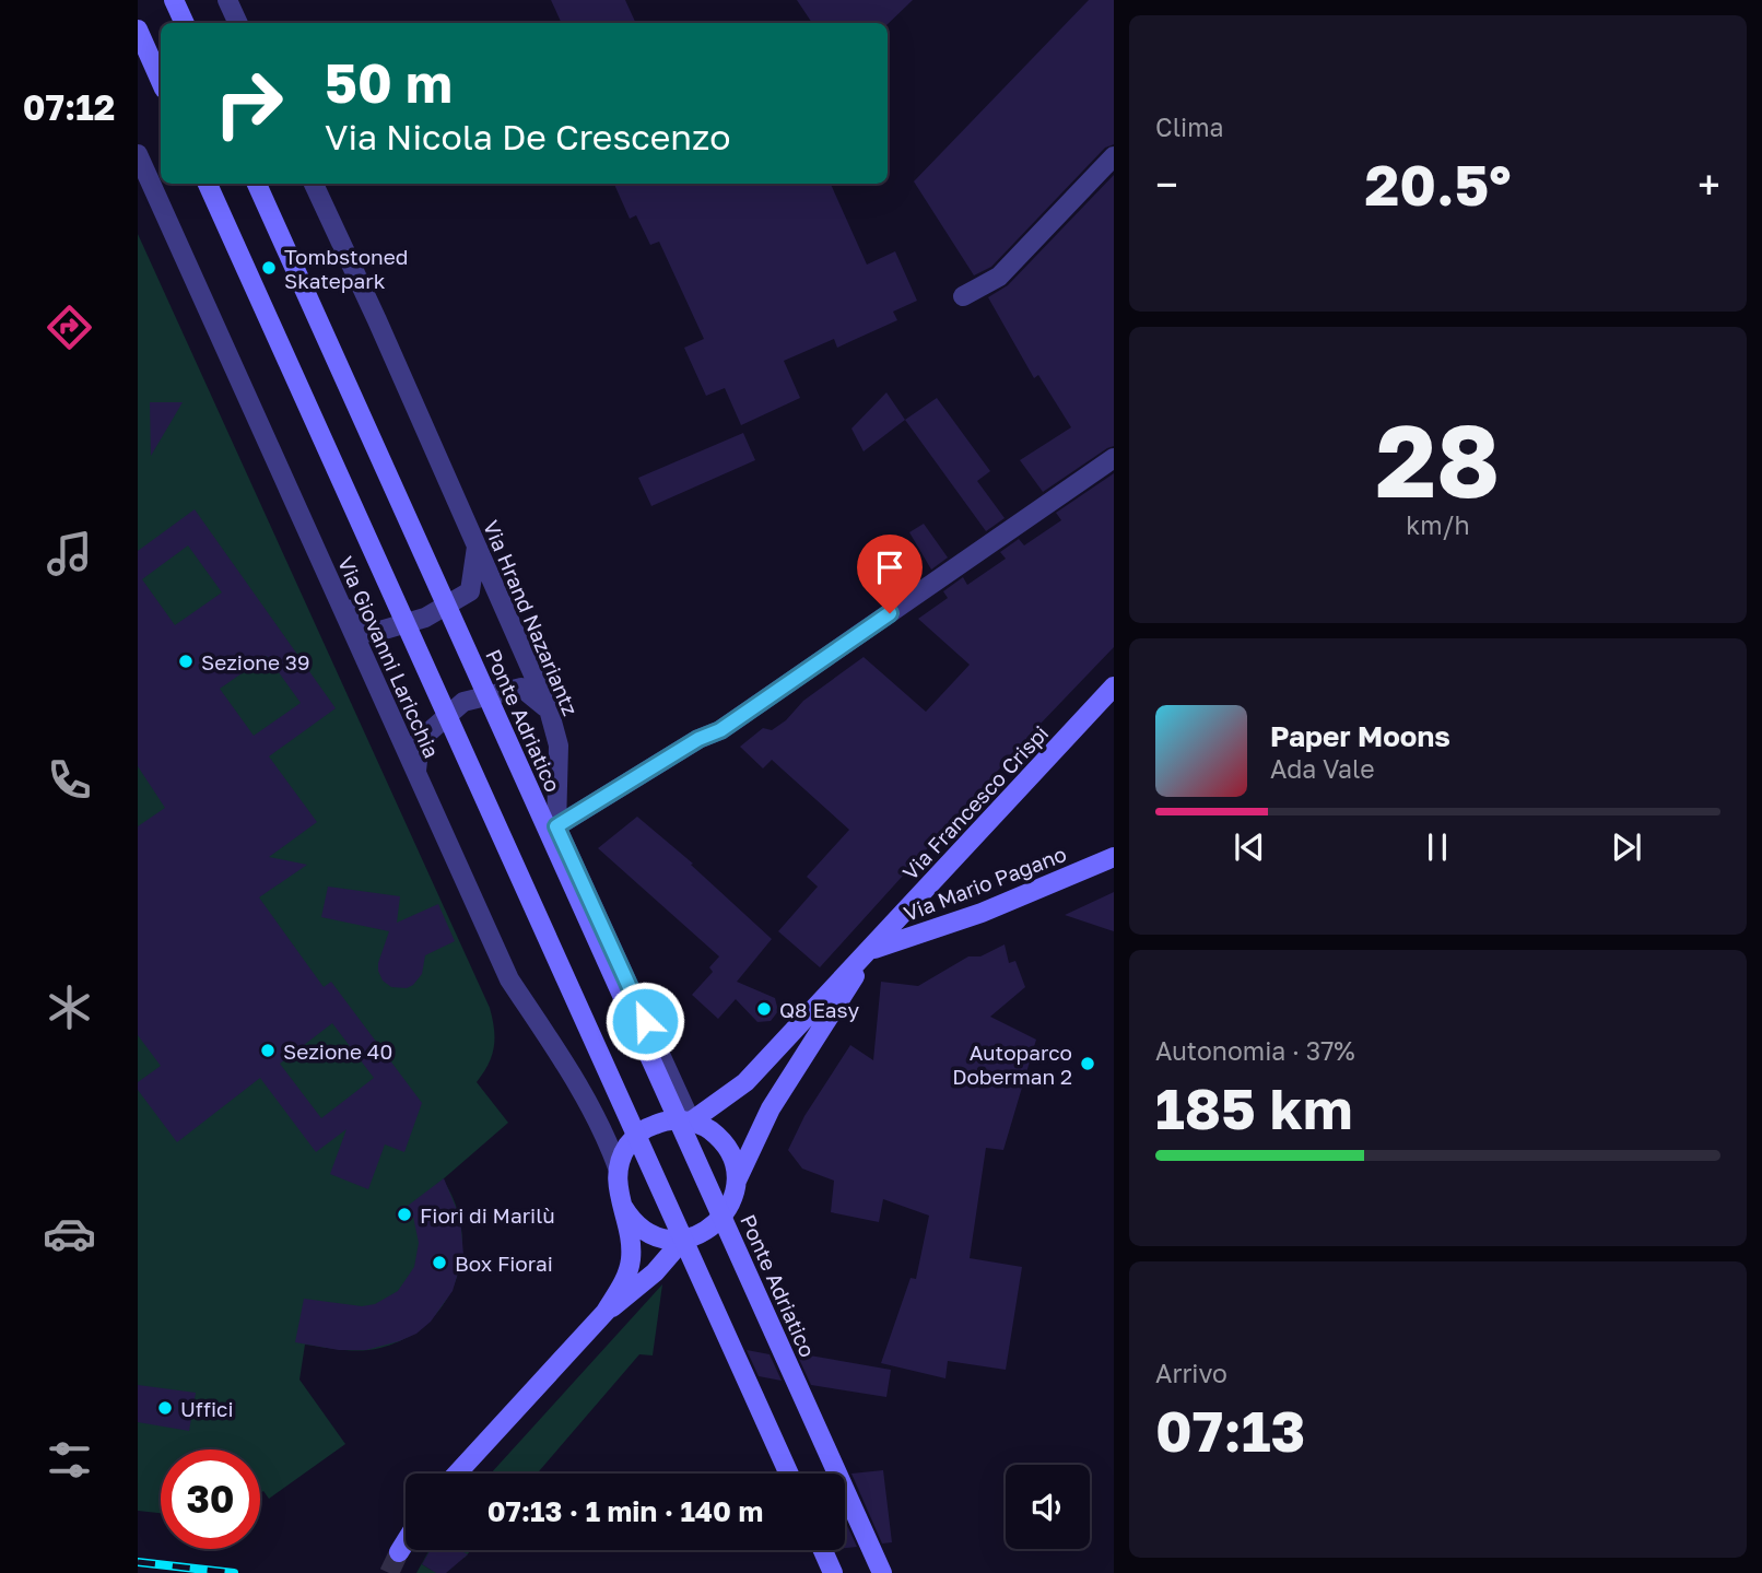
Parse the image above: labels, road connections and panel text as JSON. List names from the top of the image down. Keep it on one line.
{"streets":{"main road":["Ponte Adriatico","Via Francesco Crispi","Via Mario Pagano"],"street":["Via Hrand Nazariantz","Via Giovanni Laricchia"]},"crossings":[["Via Hrand Nazariantz","Via Giovanni Laricchia"],["Via Hrand Nazariantz","Via Francesco Crispi"],["Via Giovanni Laricchia","Via Francesco Crispi"],["Via Francesco Crispi","Via Mario Pagano"]],"places":["Tombstoned Skatepark","Sezione 39","Q8 Easy","Sezione 40","Autoparco Doberman 2","Fiori di Marilù","Box Fiorai","Uffici"],"page":{"tabs":"07:12","tile":["Clima",["28","km/h"],["Autonomia · 37%","185 km"],["Arrivo","07:13"]],"turn":["50 m","Via Nicola De Crescenzo"],"heat":["−","20.5°","+"],"song":["Paper Moons","Ada Vale"],"limit":"30","trip":"07:13 · 1 min · 140 m"}}
